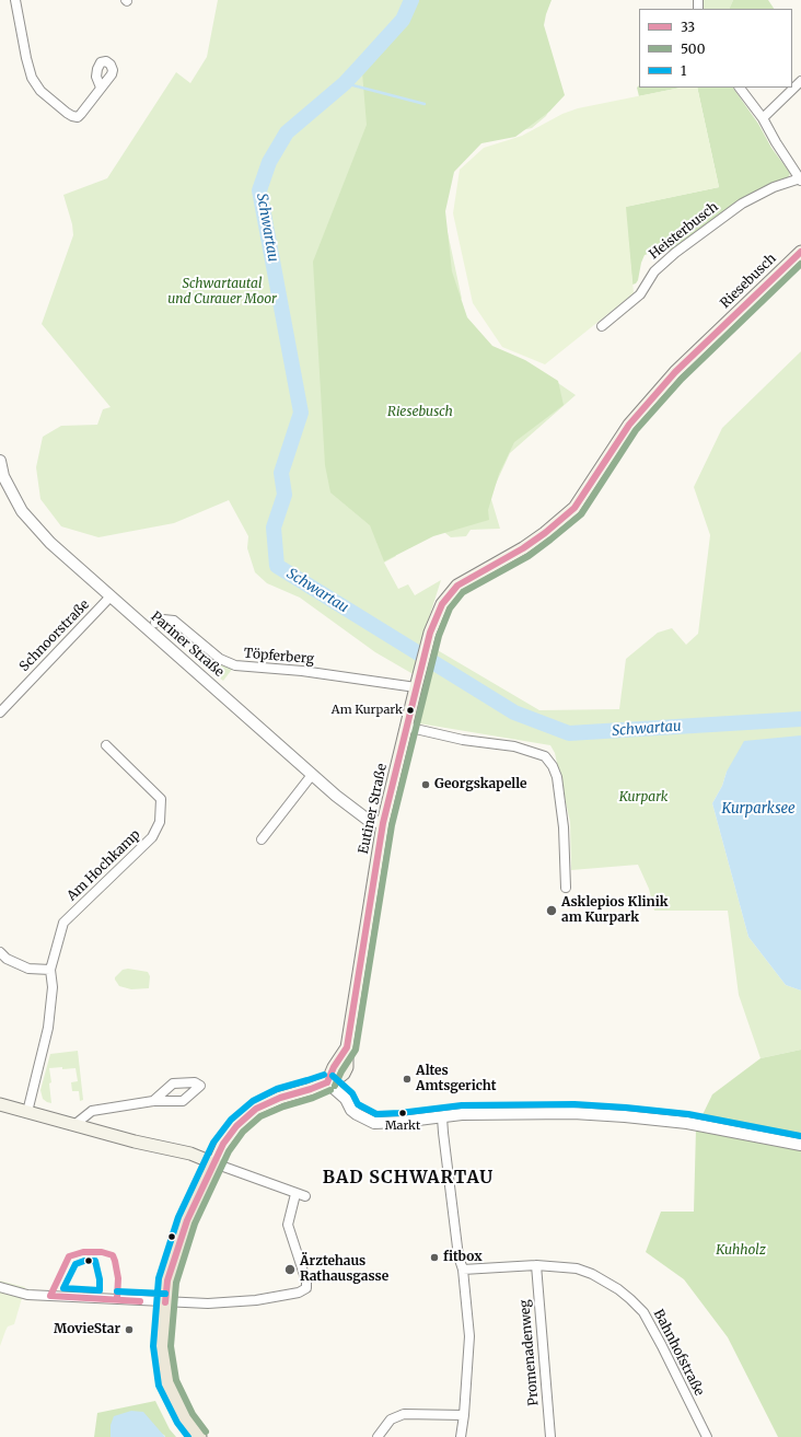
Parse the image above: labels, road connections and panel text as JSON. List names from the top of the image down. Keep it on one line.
{"streets":{"main road":["Riesebusch","Eutiner Straße"],"street":["Heisterbusch","Schnoorstraße","Pariner Straße","Töpferberg","Am Hochkamp","Promenadenweg","Bahnhofstraße"]},"crossings":[["Riesebusch","Eutiner Straße"],["Schnoorstraße","Pariner Straße"],["Pariner Straße","Eutiner Straße"],["Töpferberg","Eutiner Straße"],["Promenadenweg","Bahnhofstraße"]],"districts":["BAD SCHWARTAU"],"water":["Schwartau","Kurparksee"],"parks":["Schwartautal und Curauer Moor","Riesebusch","Kurpark","Kuhholz"],"places":["Am Kurpark","Georgskapelle","Asklepios Klinik am Kurpark","Altes Amtsgericht","Markt","fitbox","Ärztehaus Rathausgasse","MovieStar"],"lines":["transit line 33","transit line 500","transit line 1"],"legend":["33","500","1"]}
